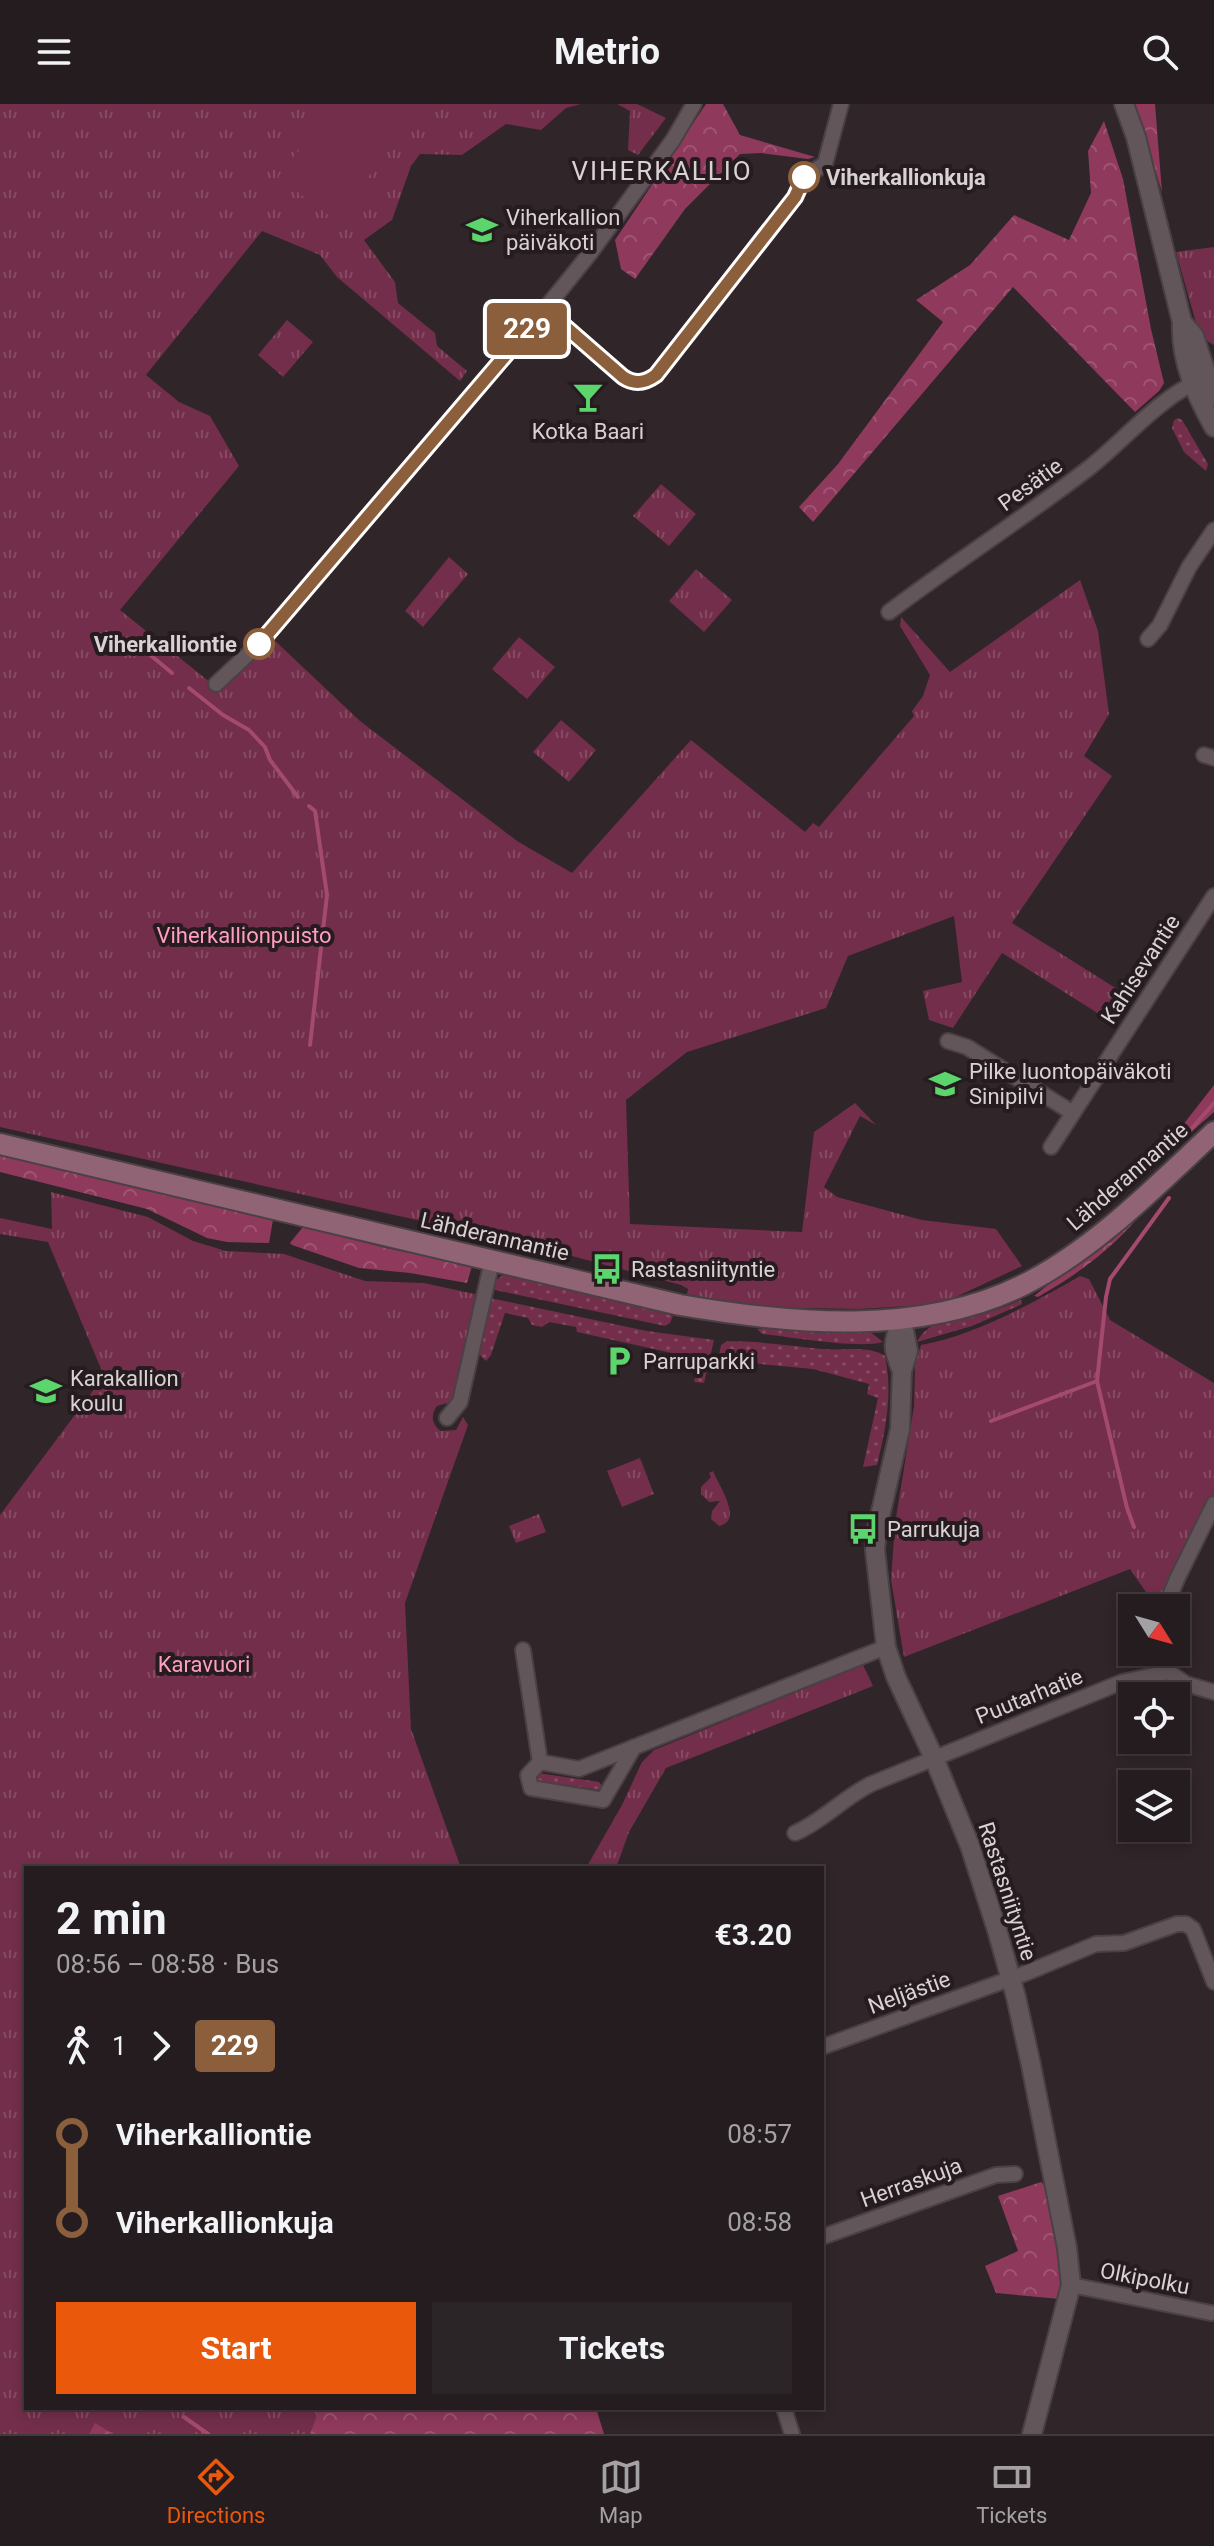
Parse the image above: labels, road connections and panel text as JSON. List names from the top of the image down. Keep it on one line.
{"streets":{"main road":["Lähderannantie"],"street":["Pesätie","Kahisevantie","Puutarhatie","Rastasniityntie","Neljästie","Herraskuja","Olkipolku"]},"crossings":[["Lähderannantie","Rastasniityntie"],["Puutarhatie","Rastasniityntie"],["Rastasniityntie","Neljästie"],["Rastasniityntie","Olkipolku"]],"districts":["VIHERKALLIO"],"parks":["Viherkallionpuisto","Karavuori"],"places":{"other":["Viherkallionkuja","Viherkalliontie"],"school or university":["Viherkallion päiväkoti","Pilke luontopäiväkoti Sinipilvi","Karakallion koulu"],"bar":["Kotka Baari"],"bus stop":["Rastasniityntie","Parrukuja"],"parking":["Parruparkki"]},"lines":["bus line 229"],"north":"bottom right","page":{"header":"Metrio","on_map":"229","heading":["2 min","08:56 – 08:58 · Bus","€3.20"],"legs":["1","229"],"list":[{"name":"Viherkalliontie","value":"08:57"},{"name":"Viherkallionkuja","value":"08:58"}],"buttons":["Start","Tickets"],"tabs":["Directions","Map","Tickets"]}}
